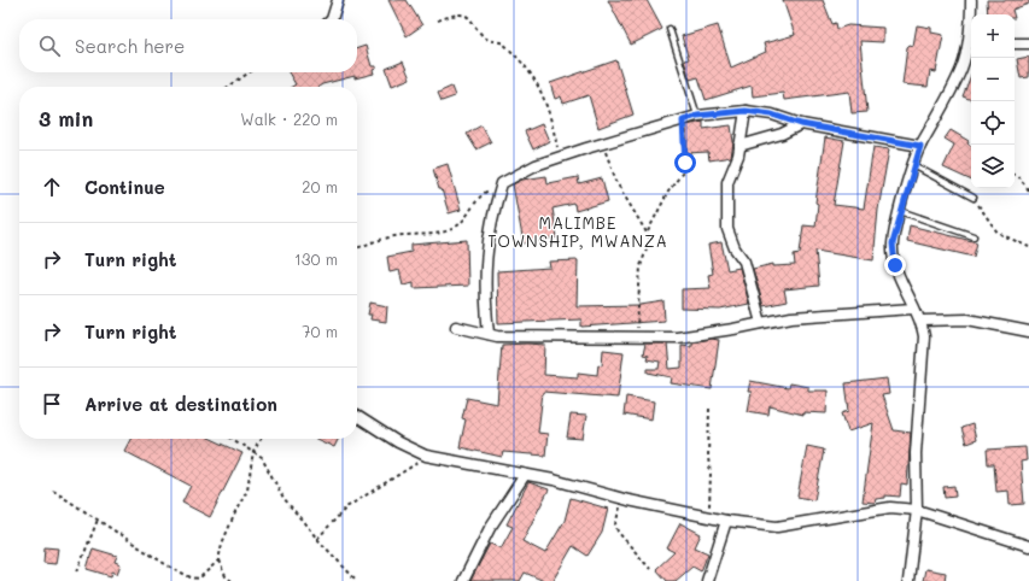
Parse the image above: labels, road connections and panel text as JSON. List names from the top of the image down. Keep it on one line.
{"districts":["MALIMBE TOWNSHIP, MWANZA"],"page":{"map_buttons":["+","−"],"search":"Search here","heading":["3 min","Walk · 220 m"],"list":[["Continue","20 m"],["Turn right","130 m"],["Turn right","70 m"],"Arrive at destination"]}}
